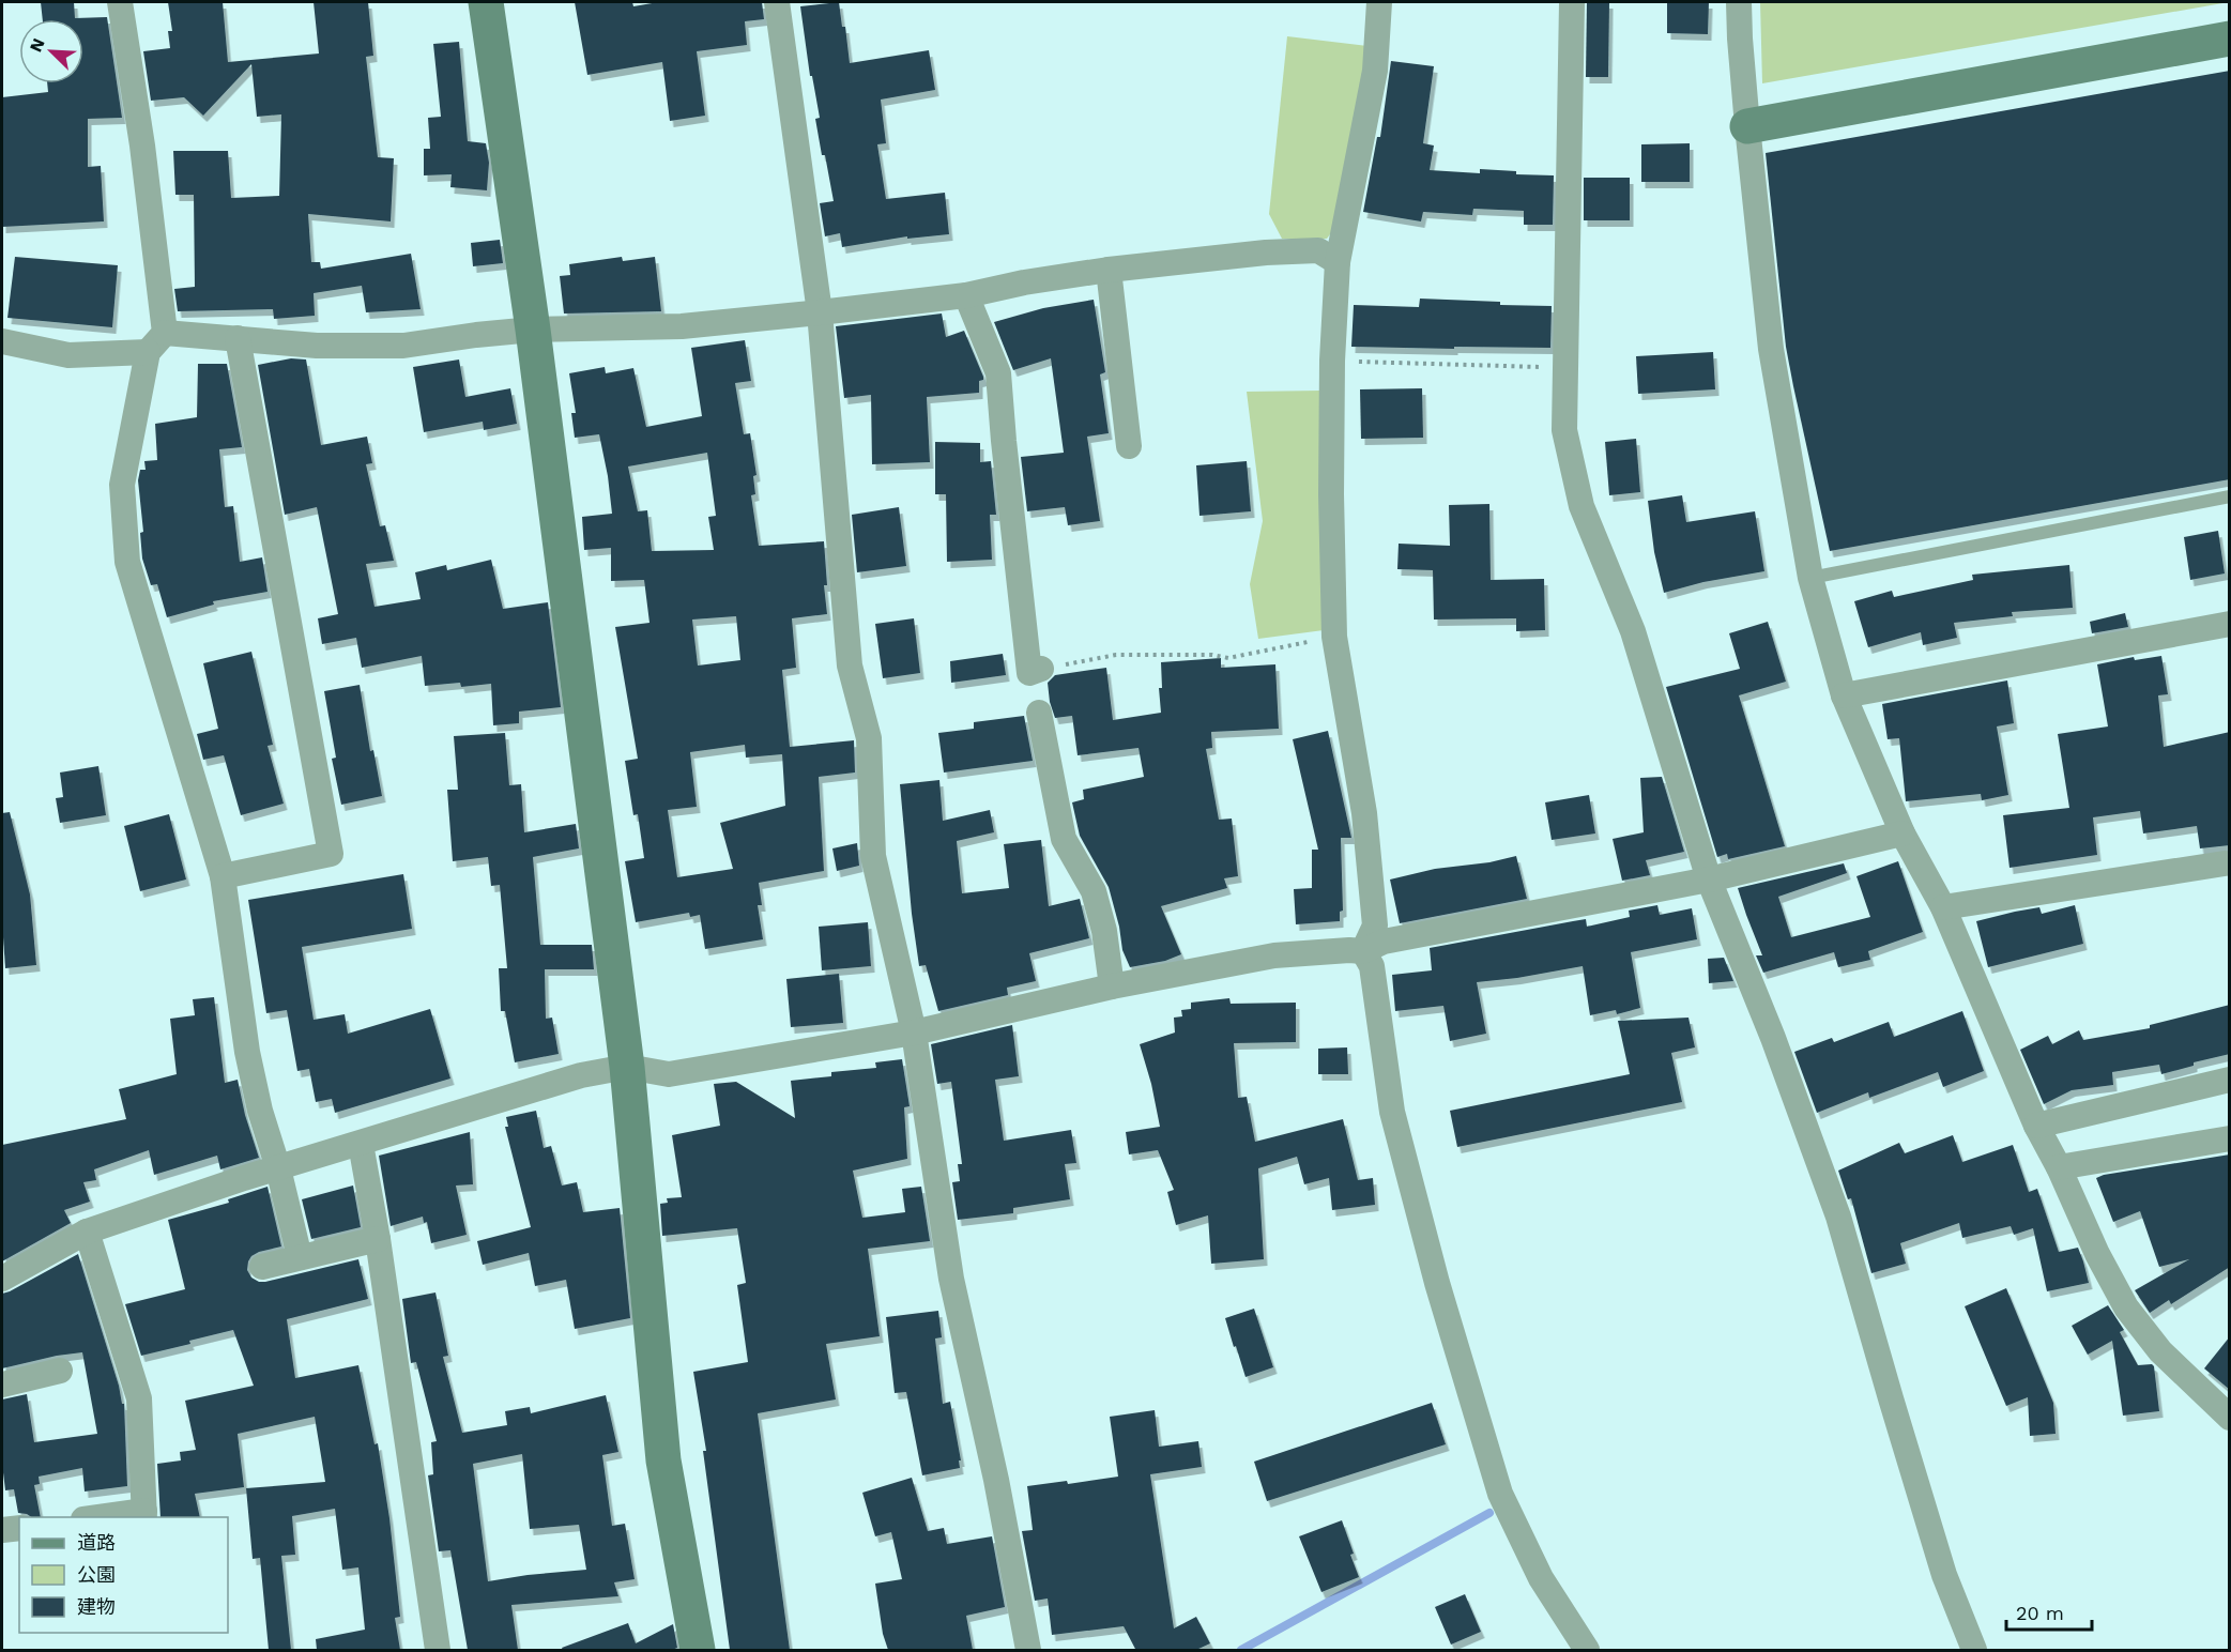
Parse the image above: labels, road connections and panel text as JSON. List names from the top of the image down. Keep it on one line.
{"legend":["道路","公園","建物"],"scale_bar":"20 m","north":"top left"}
